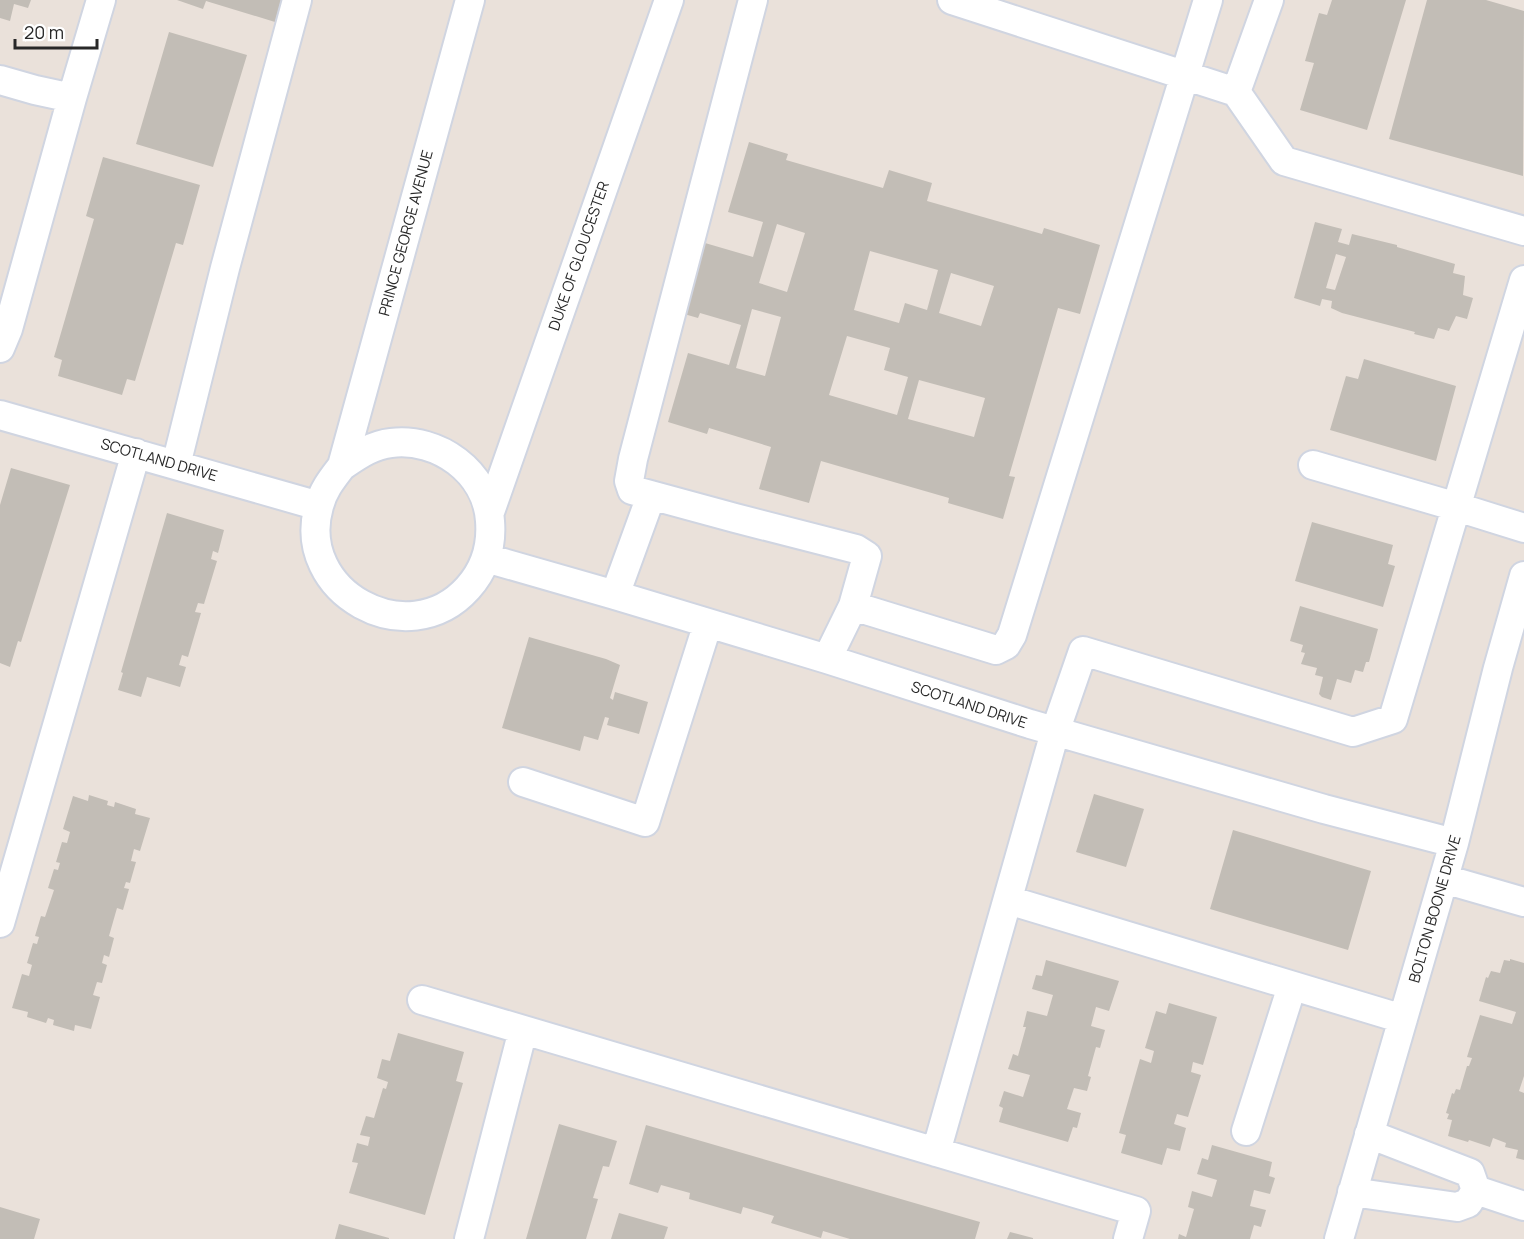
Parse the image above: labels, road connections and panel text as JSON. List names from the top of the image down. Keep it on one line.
{"streets":{"street":["PRINCE GEORGE AVENUE","DUKE OF GLOUCESTER","SCOTLAND DRIVE","BOLTON BOONE DRIVE"]},"crossings":[["PRINCE GEORGE AVENUE","DUKE OF GLOUCESTER"],["PRINCE GEORGE AVENUE","SCOTLAND DRIVE"],["DUKE OF GLOUCESTER","SCOTLAND DRIVE"],["SCOTLAND DRIVE","BOLTON BOONE DRIVE"]],"scale_bar":"20 m"}
